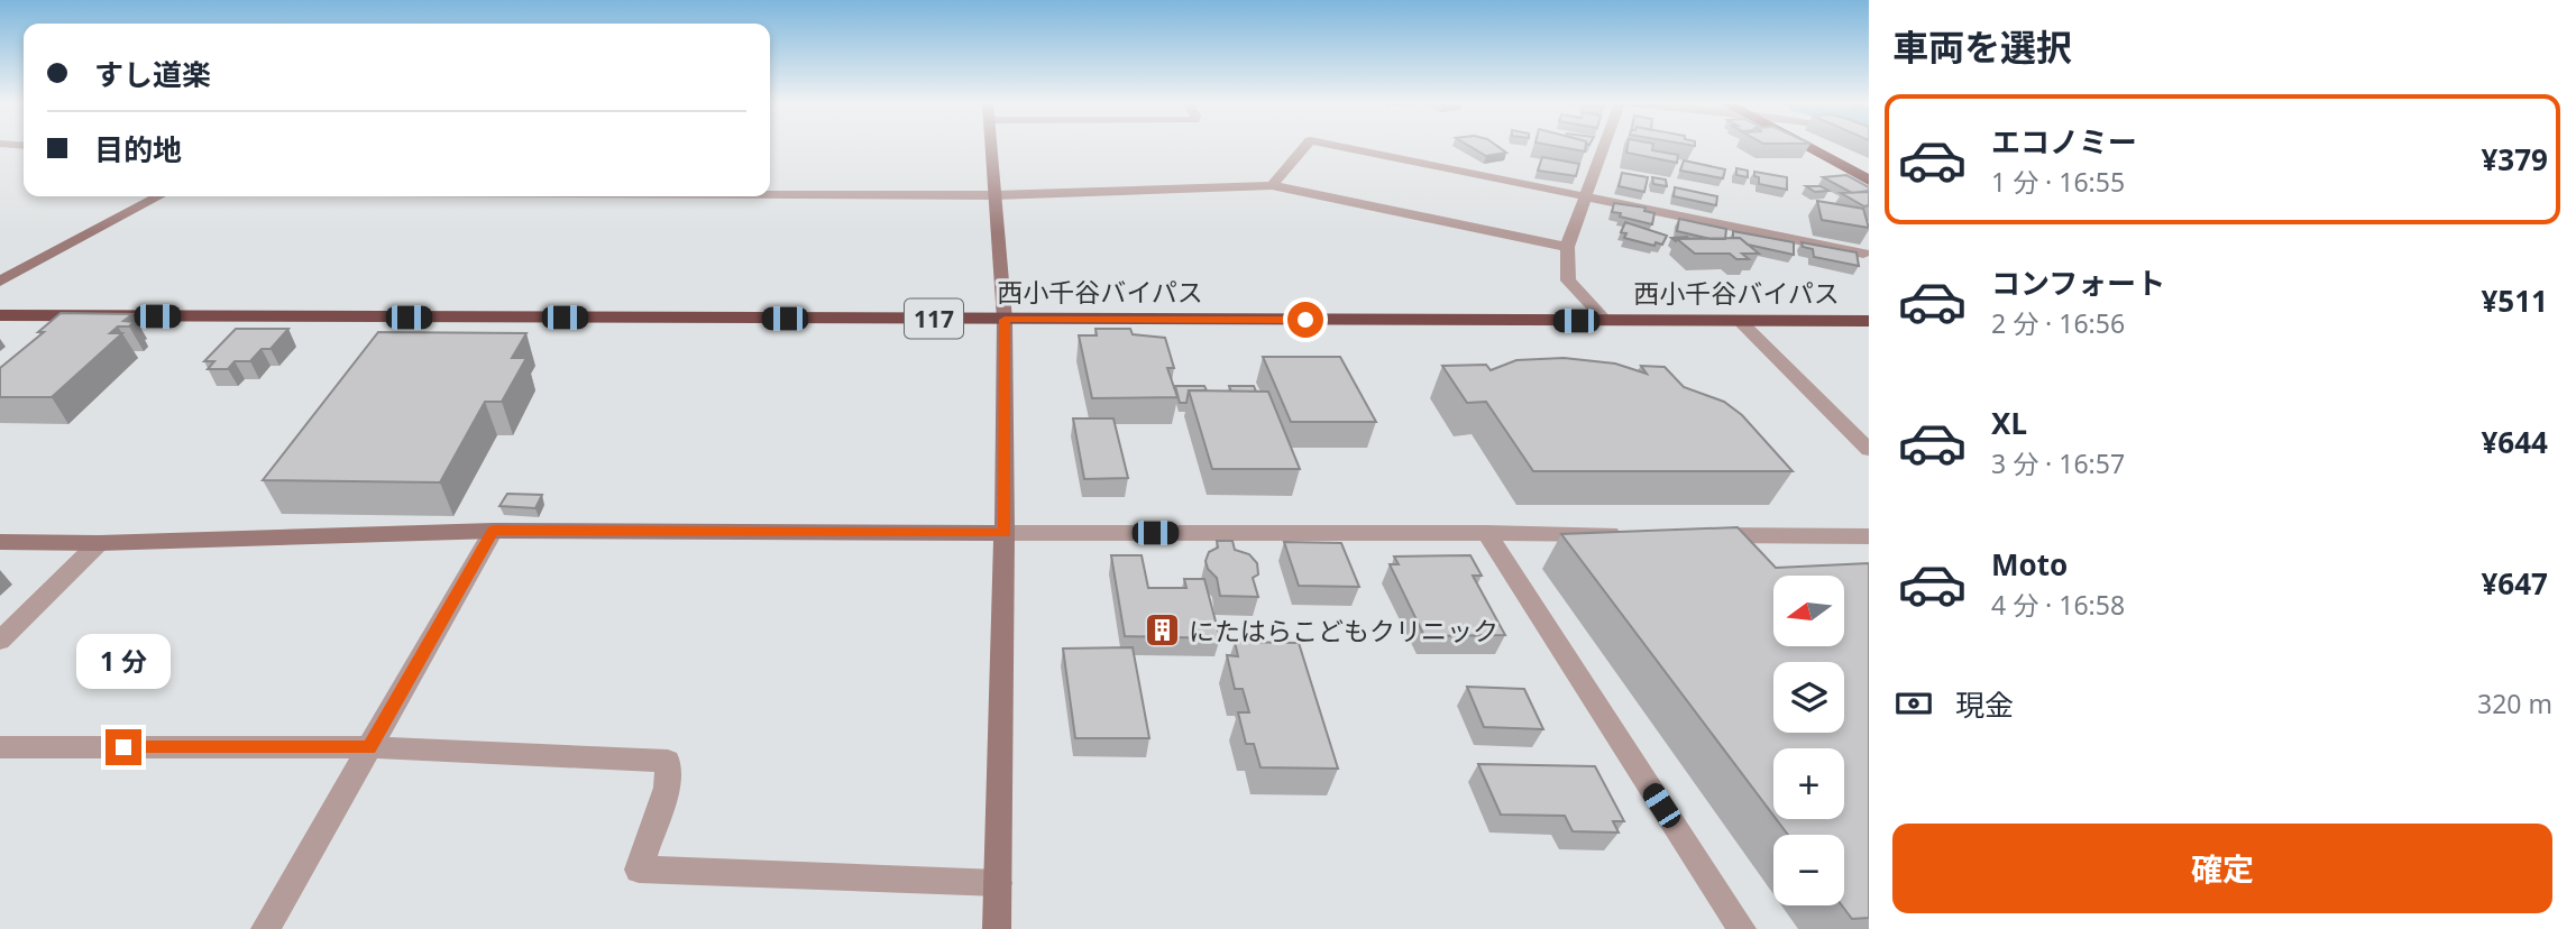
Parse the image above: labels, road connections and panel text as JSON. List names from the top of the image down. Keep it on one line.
{"streets":{"highway":["西小千谷バイパス","117"]},"places":{"building":["にたはらこどもクリニック"]},"north":"left","page":{"heading":"車両を選択","banner":["すし道楽","目的地"],"list":[{"name":"エコノミー","note":"1 分 · 16:55","value":"¥379"},{"name":"コンフォート","note":"2 分 · 16:56","value":"¥511"},{"name":"XL","note":"3 分 · 16:57","value":"¥644"},{"name":"Moto","note":"4 分 · 16:58","value":"¥647"}],"map_buttons":["+","−"],"bubble":"1 分","pay":["現金","320 m"],"buttons":"確定"}}
